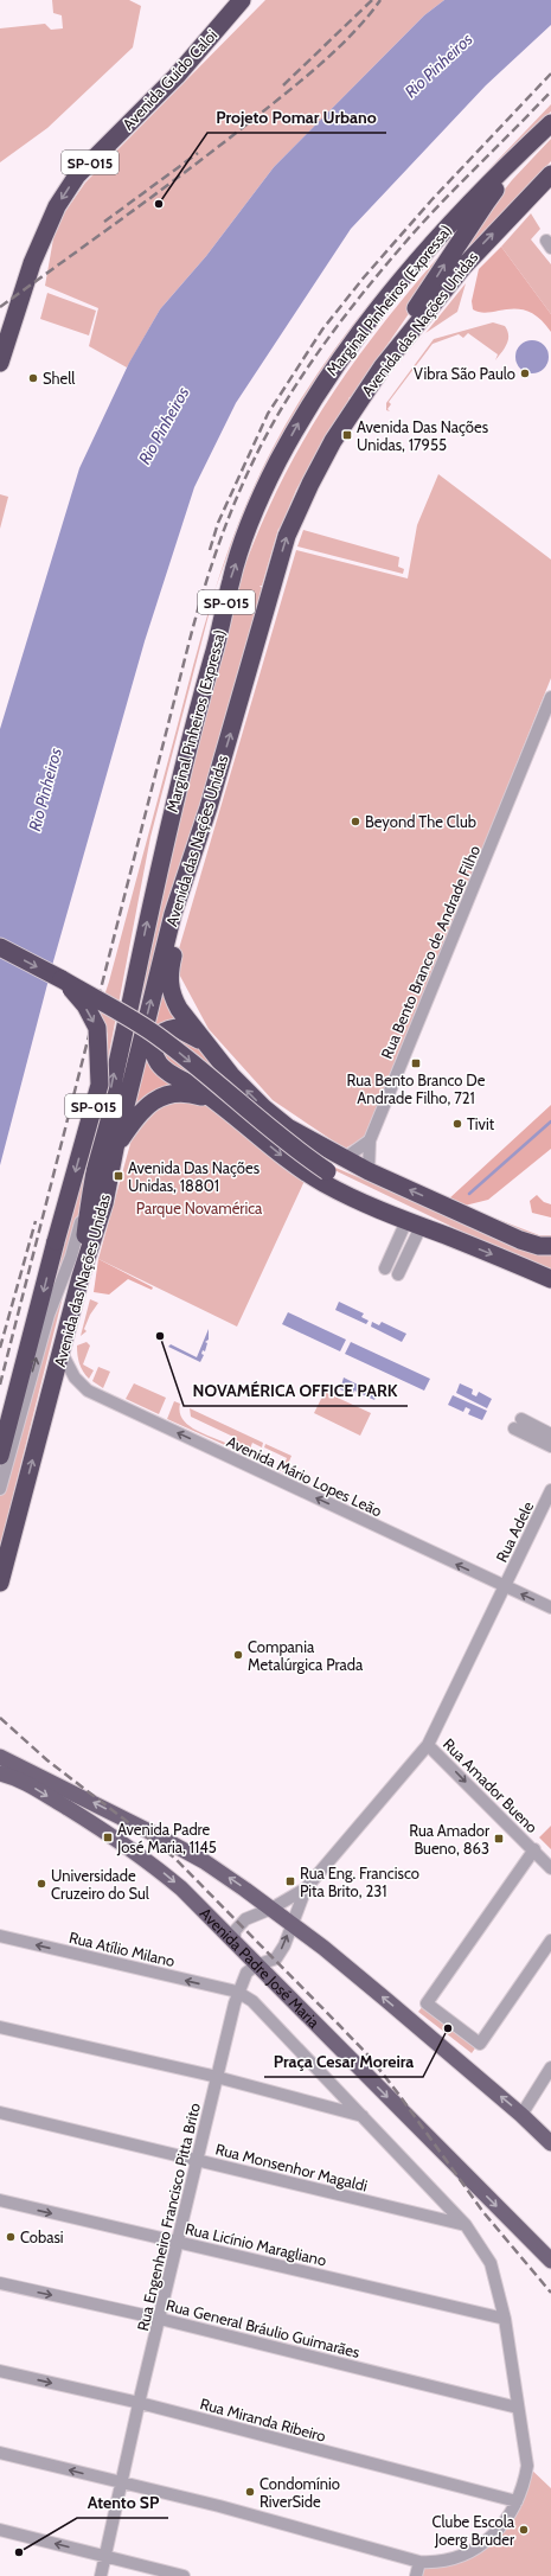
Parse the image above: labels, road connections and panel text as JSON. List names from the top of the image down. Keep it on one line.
{"streets":{"highway":["Avenida Guido Caloi","SP-015","Marginal Pinheiros (Expressa)","Avenida das Nações Unidas"],"main road":["Avenida Padre José Maria"],"street":["Rua Bento Branco de Andrade Filho","Avenida Mário Lopes Leão","Rua Adele","Rua Amador Bueno","Rua Atílio Milano","Rua Monsenhor Magaldi","Rua Engenheiro Francisco Pitta Brito","Rua Licínio Maragliano","Rua General Bráulio Guimarães","Rua Miranda Ribeiro"]},"crossings":[["Marginal Pinheiros (Expressa)","Avenida das Nações Unidas"],["Avenida das Nações Unidas","Avenida Mário Lopes Leão"],["Avenida Mário Lopes Leão","Rua Adele"],["Avenida Mário Lopes Leão","Rua Engenheiro Francisco Pitta Brito"],["Rua Adele","Rua Engenheiro Francisco Pitta Brito"],["Rua Amador Bueno","Rua Engenheiro Francisco Pitta Brito"],["Rua Atílio Milano","Rua Engenheiro Francisco Pitta Brito"],["Avenida Padre José Maria","Rua Engenheiro Francisco Pitta Brito"],["Rua Monsenhor Magaldi","Rua Engenheiro Francisco Pitta Brito"],["Rua Engenheiro Francisco Pitta Brito","Rua Licínio Maragliano"],["Rua Engenheiro Francisco Pitta Brito","Rua General Bráulio Guimarães"],["Rua Engenheiro Francisco Pitta Brito","Rua Miranda Ribeiro"]],"one_way":["Avenida Guido Caloi","Avenida Mário Lopes Leão","Rua Amador Bueno","Rua Licínio Maragliano"],"water":["Rio Pinheiros"],"parks":["Parque Novamérica"],"places":{"other":["Projeto Pomar Urbano","Vibra São Paulo","Shell","Beyond The Club","Tivit","NOVAMÉRICA OFFICE PARK","Compania Metalúrgica Prada","Universidade Cruzeiro do Sul","Praça Cesar Moreira","Cobasi","Condomínio RiverSide","Clube Escola Joerg Bruder","Atento SP"],"transit":["Avenida Das Nações Unidas, 17955","Rua Bento Branco De Andrade Filho, 721","Avenida Das Nações Unidas, 18801","Avenida Padre José Maria, 1145","Rua Amador Bueno, 863","Rua Eng. Francisco Pita Brito, 231"]}}
